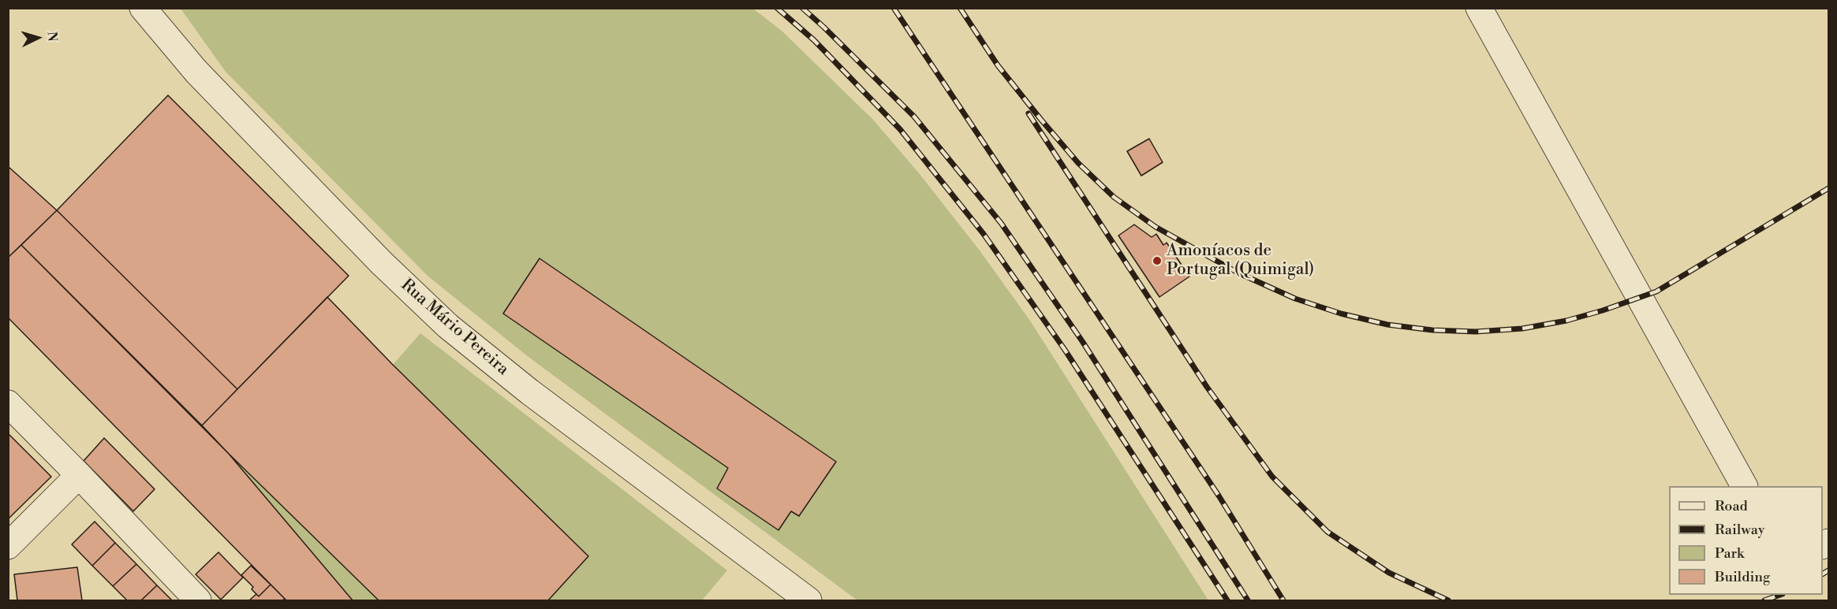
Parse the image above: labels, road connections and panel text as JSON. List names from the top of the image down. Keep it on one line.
{"streets":{"street":["Rua Mário Pereira"]},"places":["Amoníacos de Portugal (Quimigal)"],"legend":["Road","Railway","Park","Building"],"north":"right"}
